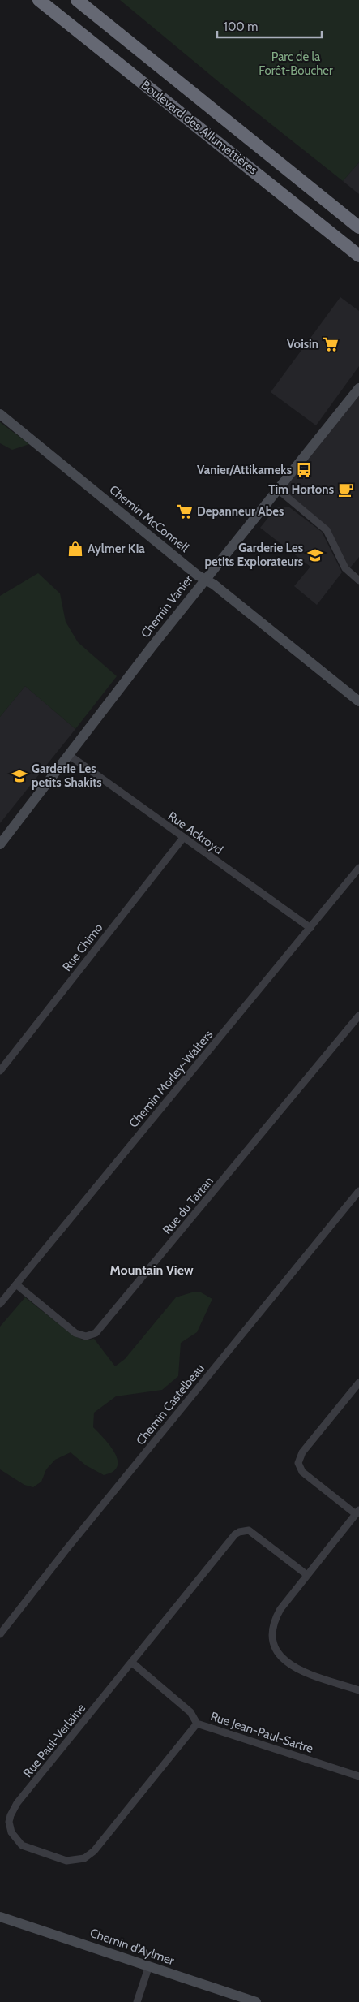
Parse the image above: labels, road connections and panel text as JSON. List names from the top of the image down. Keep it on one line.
{"streets":{"highway":["Boulevard des Allumettières"],"main road":["Chemin McConnell","Chemin Vanier","Chemin d'Aylmer"],"street":["Rue Ackroyd","Rue Chimo","Chemin Morley-Walters","Rue du Tartan","Chemin Castelbeau","Rue Jean-Paul-Sartre","Rue Paul-Verlaine"]},"crossings":[["Chemin McConnell","Chemin Vanier"],["Chemin Vanier","Rue Ackroyd"],["Rue Ackroyd","Rue Chimo"],["Rue Ackroyd","Chemin Morley-Walters"],["Chemin Morley-Walters","Rue du Tartan"],["Rue Jean-Paul-Sartre","Rue Paul-Verlaine"]],"districts":["Mountain View"],"parks":["Parc de la Forêt-Boucher"],"places":{"supermarket":["Voisin","Depanneur Abes"],"bus stop":["Vanier/Attikameks"],"cafe":["Tim Hortons"],"shop":["Aylmer Kia"],"school or university":["Garderie Les petits Explorateurs","Garderie Les petits Shakits"]},"scale_bar":"100 m"}
